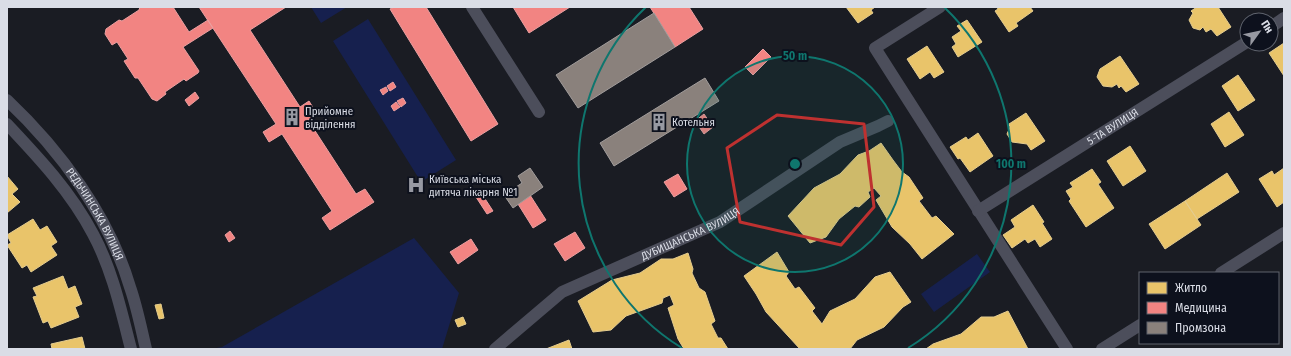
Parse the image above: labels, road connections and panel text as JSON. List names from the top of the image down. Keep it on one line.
{"streets":{"street":["5-ТА ВУЛИЦЯ","РЕДЬЧИНСЬКА ВУЛИЦЯ","ДУБИЩАНСЬКА ВУЛИЦЯ"]},"places":{"building":["Прийомне відділення","Котельня"],"hospital":["Київська міська дитяча лікарня №1"]},"legend":["Житло","Медицина","Промзона"],"north":"top right","rings":["50 m","100 m"]}
